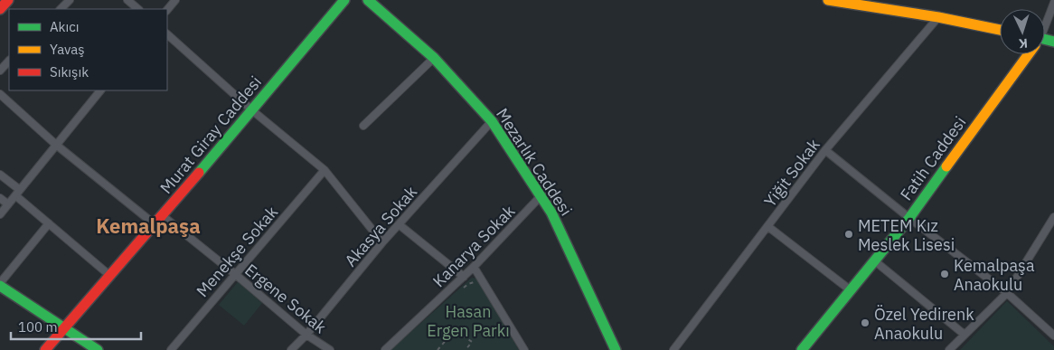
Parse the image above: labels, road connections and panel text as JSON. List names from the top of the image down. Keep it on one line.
{"streets":{"main road":["Murat Giray Caddesi","Fatih Caddesi","Mezarlık Caddesi"],"street":["Yiğit Sokak","Akasya Sokak","Kanarya Sokak","Menekşe Sokak","Ergene Sokak"]},"crossings":[["Murat Giray Caddesi","Ergene Sokak"],["Mezarlık Caddesi","Akasya Sokak"],["Mezarlık Caddesi","Kanarya Sokak"],["Akasya Sokak","Ergene Sokak"],["Menekşe Sokak","Ergene Sokak"]],"districts":["Kemalpaşa"],"parks":["Hasan Ergen Parkı"],"places":["METEM Kız Meslek Lisesi","Kemalpaşa Anaokulu","Özel Yedirenk Anaokulu"],"legend":["Akıcı","Yavaş","Sıkışık"],"scale_bar":"100 m","north":"bottom"}
